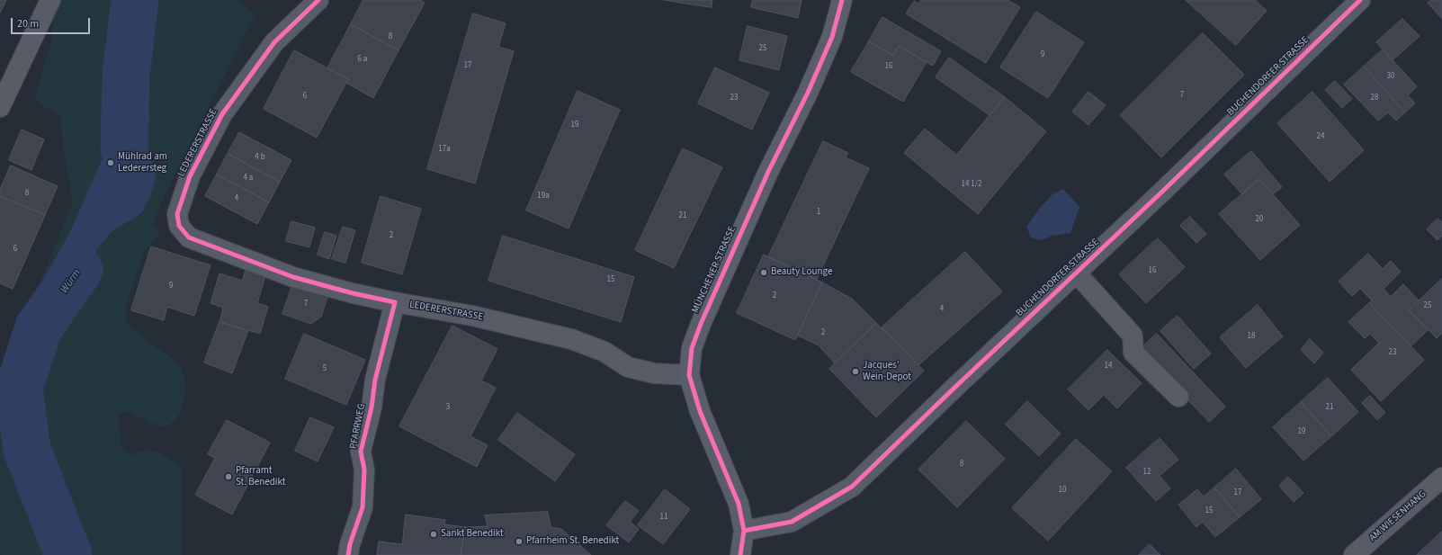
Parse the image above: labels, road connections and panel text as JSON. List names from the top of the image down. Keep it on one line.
{"streets":{"main road":["MÜNCHENER STRASSE"],"street":["BUCHENDORFER STRASSE","LEDERERSTRASSE","PFARRWEG","AM WIESENHANG"]},"crossings":[["BUCHENDORFER STRASSE","MÜNCHENER STRASSE"],["LEDERERSTRASSE","MÜNCHENER STRASSE"],["LEDERERSTRASSE","PFARRWEG"]],"water":["Würm"],"places":["Mühlrad am Lederersteg","Beauty Lounge","Jacques’ Wein-Depot","Pfarramt St. Benedikt","Sankt Benedikt","Pfarrheim St. Benedikt"],"house_numbers":["8","25","9","6 a","17","16","30","7","6","23","28","19","24","17a","4 b","4 a","14 1/2","8","19a","4","1","21","20","2","6","16","15","9","2","7","25","4","2","18","23","14","5","3","21","19","8","12","10","17","15","11"],"scale_bar":"20 m"}
